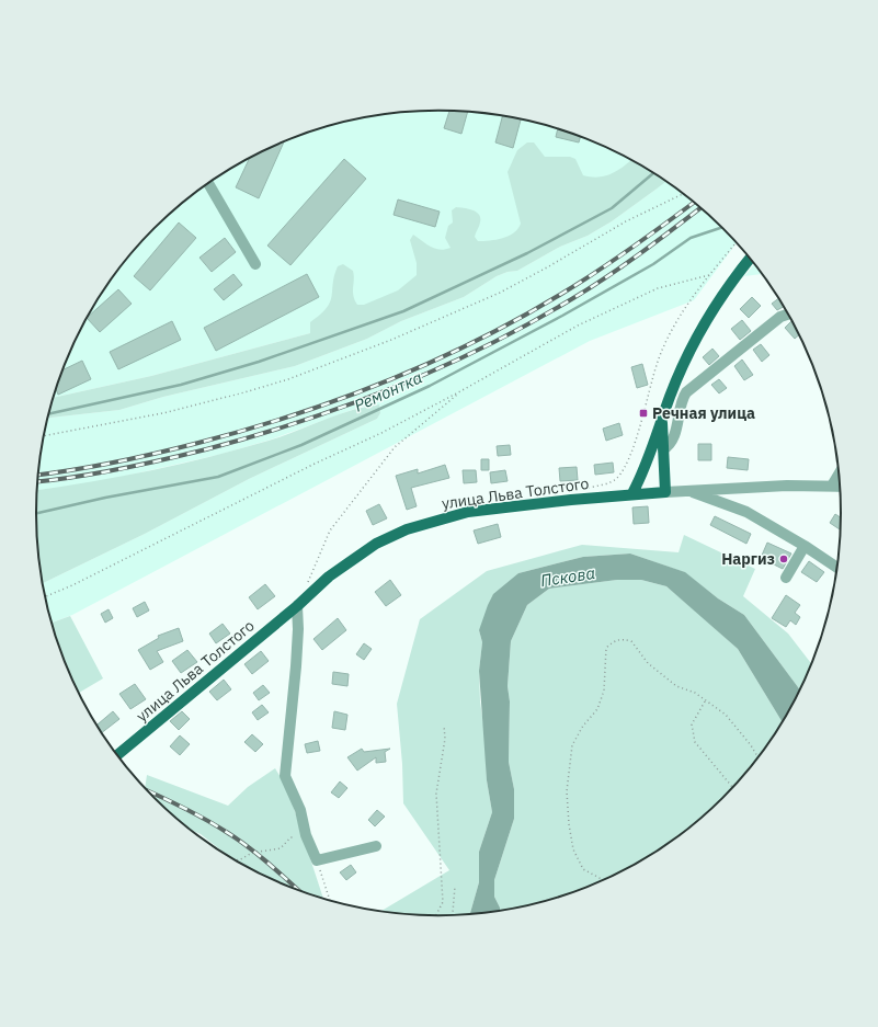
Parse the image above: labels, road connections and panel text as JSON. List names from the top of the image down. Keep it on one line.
{"streets":{"main road":["улица Льва Толстого"]},"water":["Ремонтка","Пскова"],"places":{"transit":["Речная улица"],"other":["Наргиз"]}}
